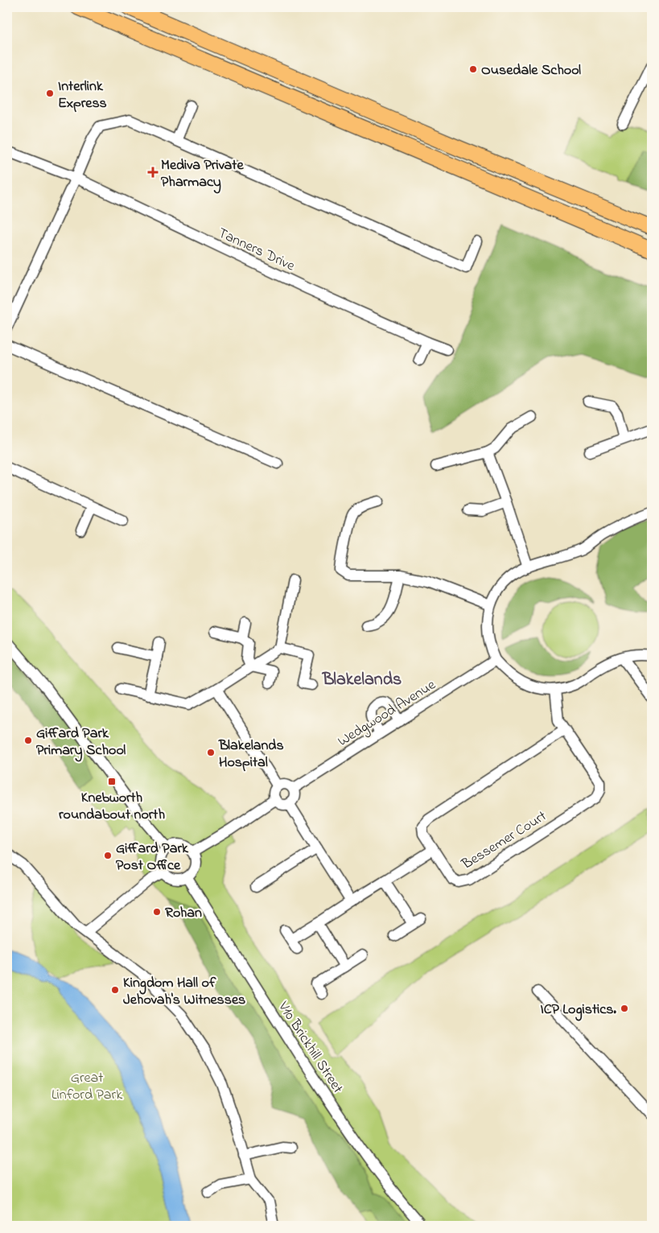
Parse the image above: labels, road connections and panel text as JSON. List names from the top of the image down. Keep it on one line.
{"streets":{"street":["Tanners Drive","Wedgwood Avenue","Bessemer Court","V10 Brickhill Street"]},"districts":["Blakelands"],"parks":["Great Linford Park"],"places":{"other":["Ousedale School","Interlink Express","Giffard Park Primary School","Blakelands Hospital","Giffard Park Post Office","Rohan","Kingdom Hall of Jehovah's Witnesses","ICP Logistics."],"health":["Mediva Private Pharmacy"],"transit":["Knebworth roundabout north"]}}
